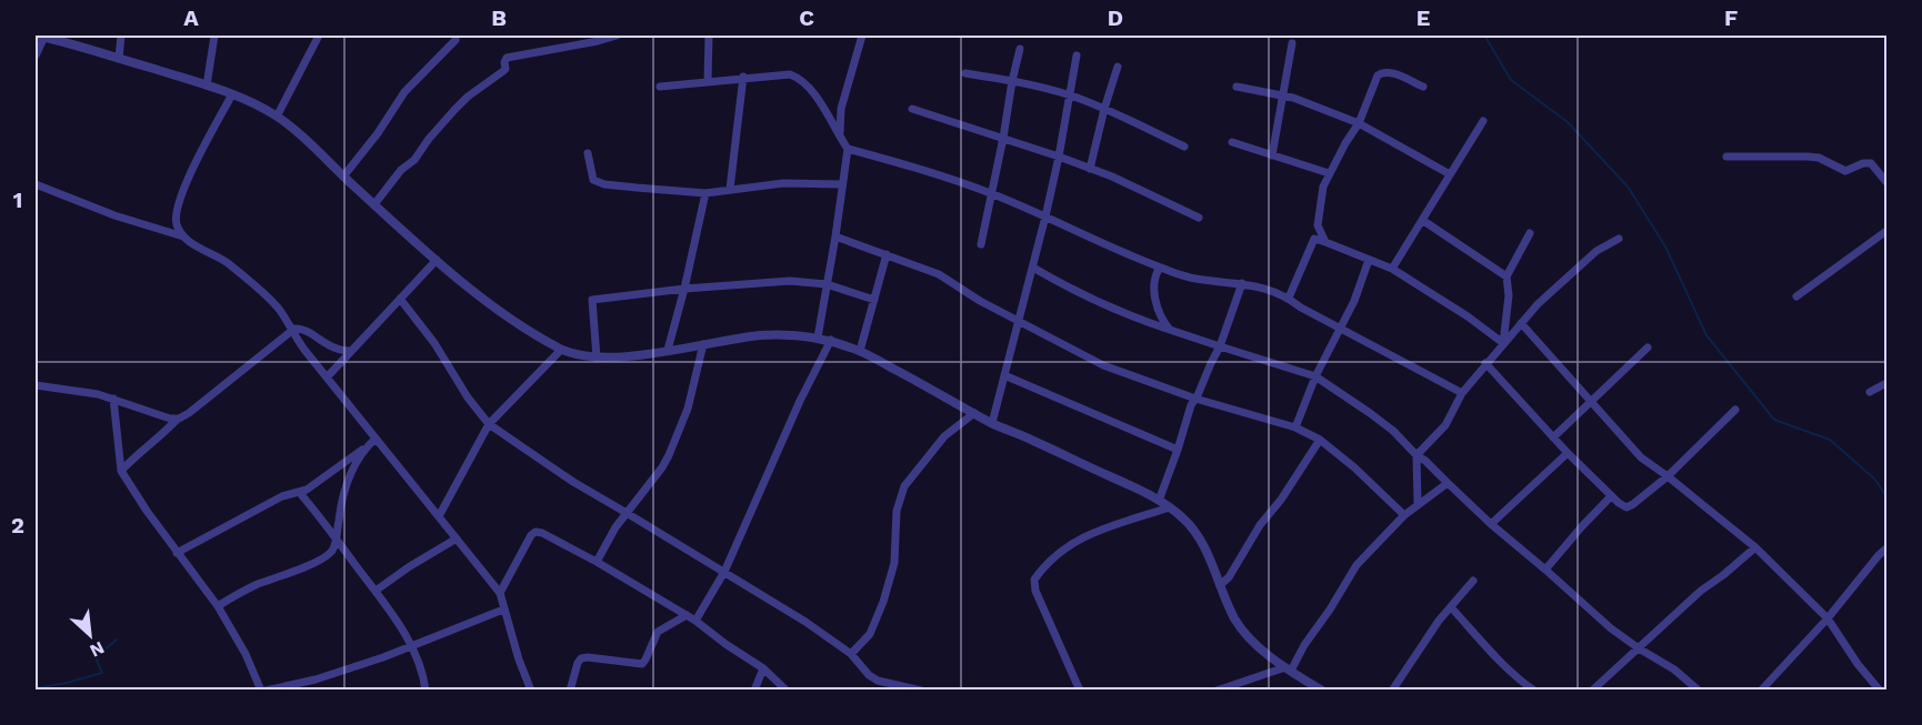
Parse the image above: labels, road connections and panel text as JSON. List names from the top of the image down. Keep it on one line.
{"north":"bottom right","grid":{"columns":["A","B","C","D","E","F"],"rows":["1","2"]}}
